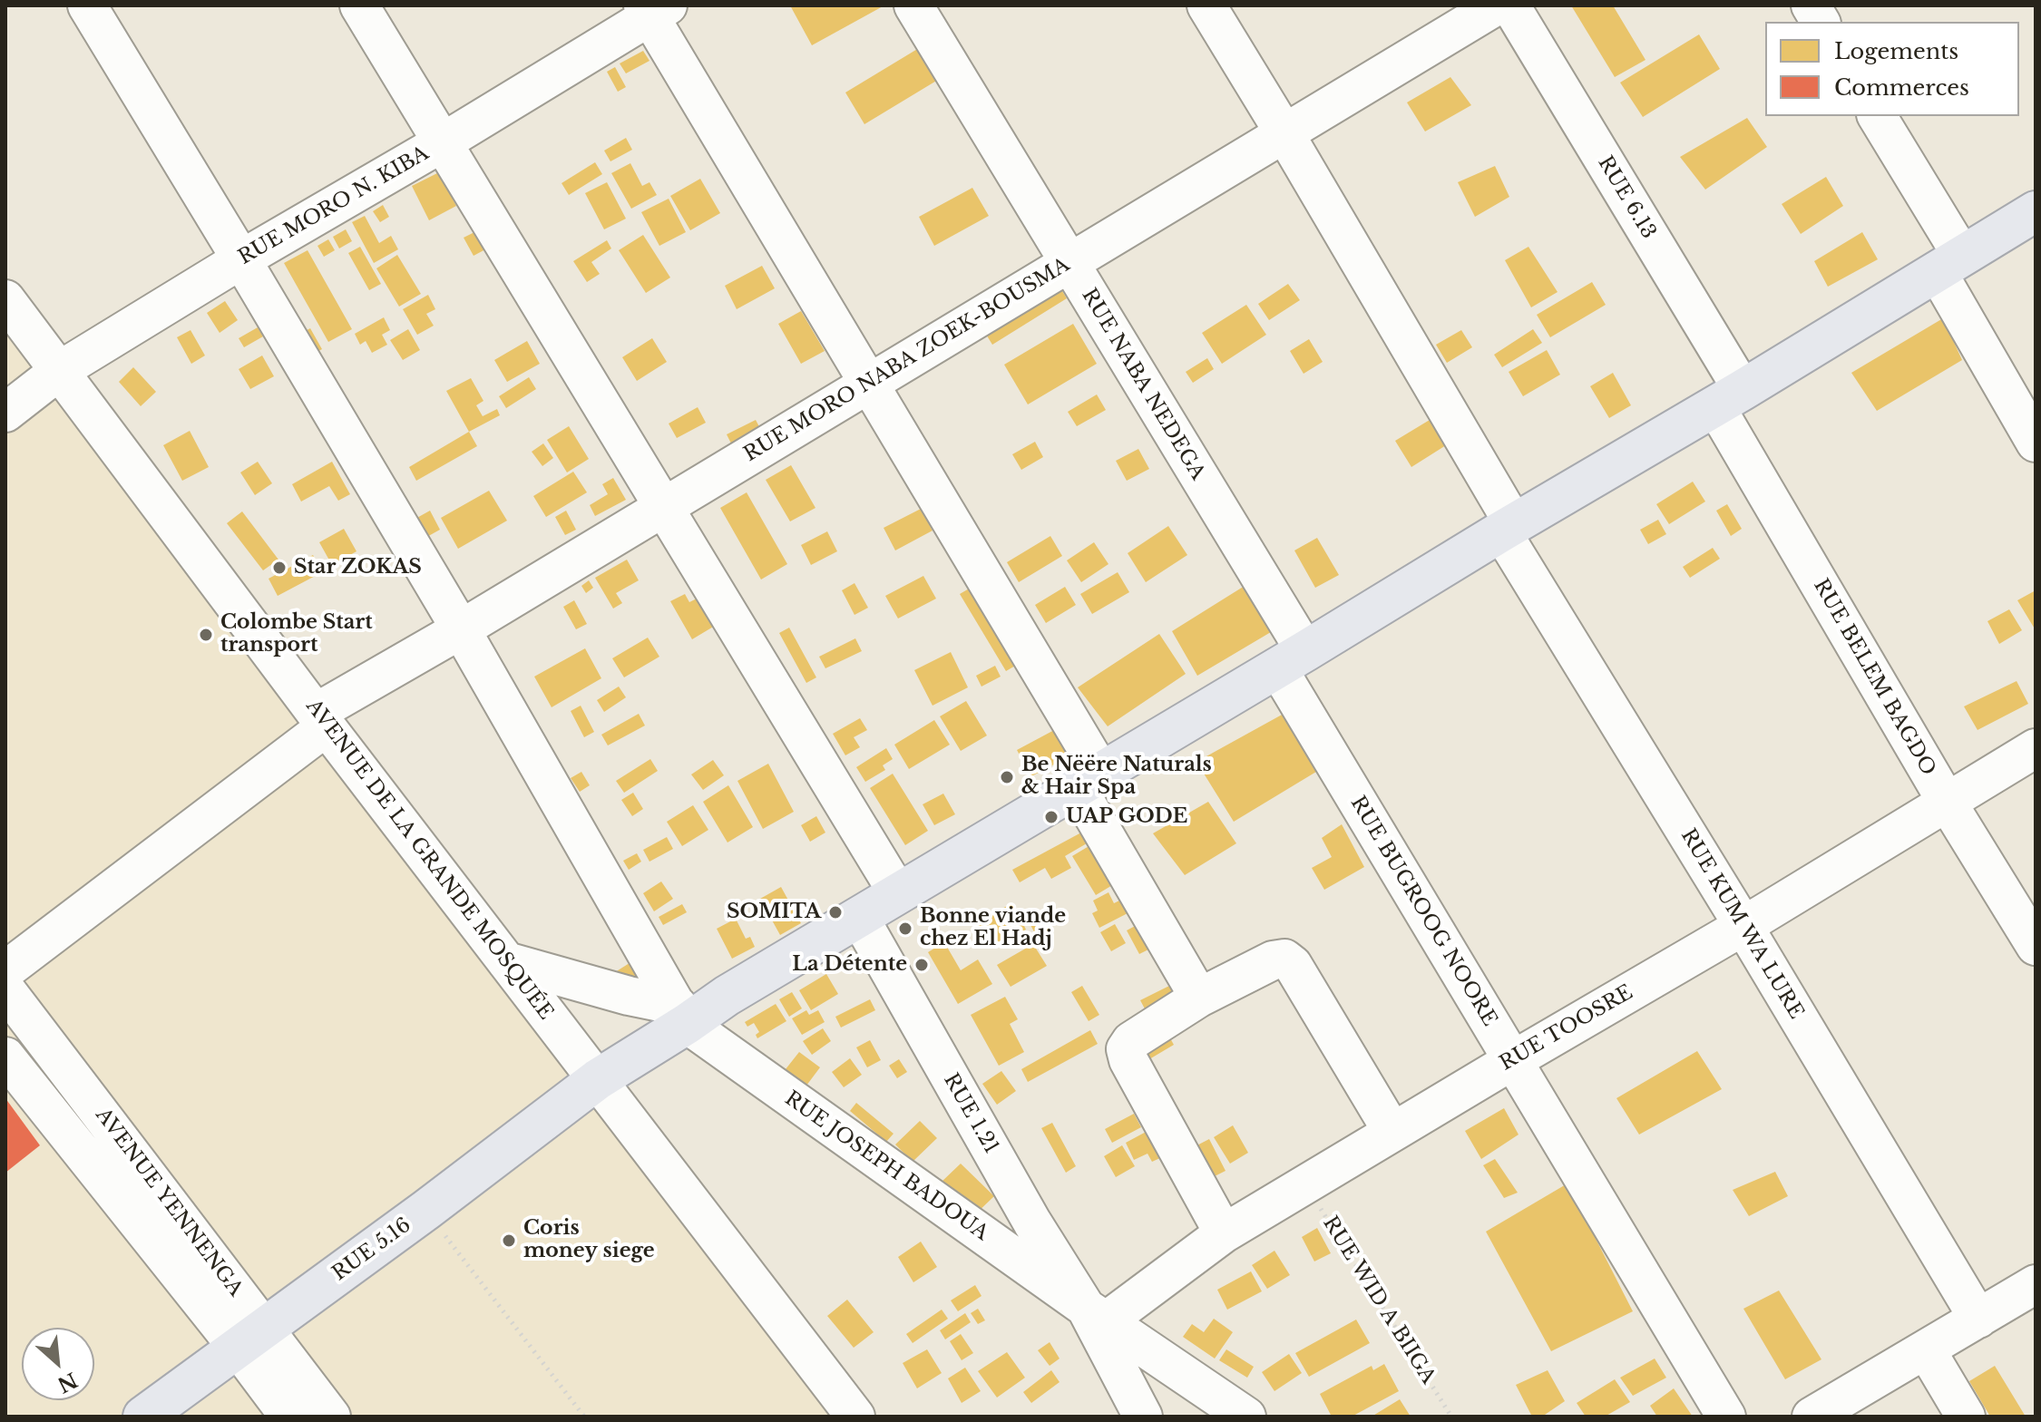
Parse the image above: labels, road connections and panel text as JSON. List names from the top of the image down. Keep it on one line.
{"streets":{"main road":["RUE 5.16"],"street":["RUE 6.13","RUE MORO N. KIBA","RUE MORO NABA ZOEK-BOUSMA","RUE NABA NEDEGA","RUE BELEM BAGDO","AVENUE DE LA GRANDE MOSQUÉE","RUE BUGROOG NOORE","RUE KUM WA LURE","RUE TOOSRE","RUE 1.21","RUE JOSEPH BADOUA","AVENUE YENNENGA"],"path":["RUE WID A BIIGA"]},"crossings":[["RUE 6.13","RUE BELEM BAGDO"],["RUE 6.13","RUE 5.16"],["RUE MORO N. KIBA","AVENUE DE LA GRANDE MOSQUÉE"],["RUE MORO NABA ZOEK-BOUSMA","RUE NABA NEDEGA"],["RUE MORO NABA ZOEK-BOUSMA","AVENUE DE LA GRANDE MOSQUÉE"],["RUE MORO NABA ZOEK-BOUSMA","RUE KUM WA LURE"],["RUE NABA NEDEGA","RUE BUGROOG NOORE"],["RUE NABA NEDEGA","RUE 5.16"],["RUE BELEM BAGDO","RUE TOOSRE"],["RUE BELEM BAGDO","RUE 5.16"],["AVENUE DE LA GRANDE MOSQUÉE","RUE 5.16"],["RUE BUGROOG NOORE","RUE TOOSRE"],["RUE BUGROOG NOORE","RUE 5.16"],["RUE KUM WA LURE","RUE TOOSRE"],["RUE KUM WA LURE","RUE 5.16"],["RUE TOOSRE","RUE 1.21"],["RUE TOOSRE","RUE JOSEPH BADOUA"],["RUE TOOSRE","RUE WID A BIIGA"],["RUE 1.21","RUE JOSEPH BADOUA"],["RUE 1.21","RUE 5.16"],["RUE JOSEPH BADOUA","RUE 5.16"],["AVENUE YENNENGA","RUE 5.16"]],"places":["Star ZOKAS","Colombe Start transport","Be Nëëre Naturals & Hair Spa","UAP GODE","SOMITA","Bonne viande chez El Hadj","La Détente","Coris money siege"],"legend":["Logements","Commerces"],"north":"bottom right"}
